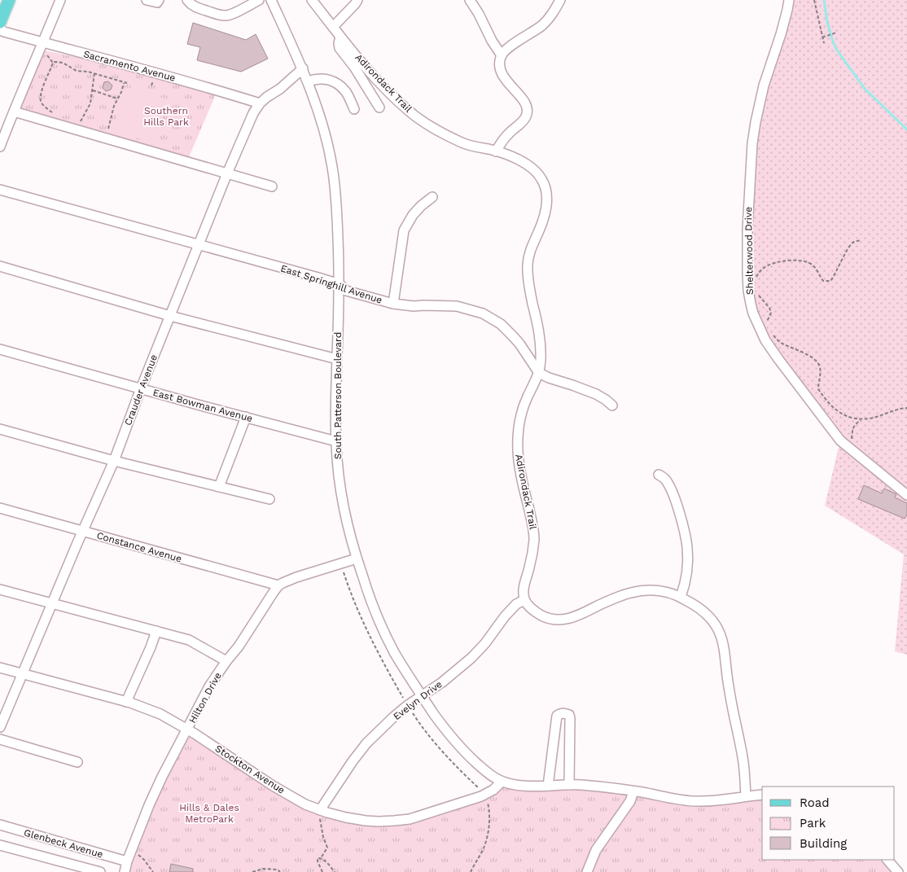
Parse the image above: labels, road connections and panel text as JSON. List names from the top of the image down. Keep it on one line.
{"streets":{"street":["Sacramento Avenue","Adirondack Trail","Shelterwood Drive","East Springhill Avenue","Crauder Avenue","South Patterson Boulevard","East Bowman Avenue","Constance Avenue","Hilton Drive","Evelyn Drive","Stockton Avenue","Glenbeck Avenue"]},"crossings":[["Sacramento Avenue","Crauder Avenue"],["Adirondack Trail","East Springhill Avenue"],["Adirondack Trail","Evelyn Drive"],["East Springhill Avenue","Crauder Avenue"],["East Springhill Avenue","South Patterson Boulevard"],["Crauder Avenue","South Patterson Boulevard"],["Crauder Avenue","East Bowman Avenue"],["Crauder Avenue","Constance Avenue"],["Crauder Avenue","Stockton Avenue"],["South Patterson Boulevard","East Bowman Avenue"],["South Patterson Boulevard","Evelyn Drive"],["South Patterson Boulevard","Stockton Avenue"],["Constance Avenue","Hilton Drive"],["Hilton Drive","Stockton Avenue"],["Hilton Drive","Glenbeck Avenue"],["Evelyn Drive","Stockton Avenue"]],"parks":["Southern Hills Park","Hills & Dales MetroPark"],"legend":["Road","Park","Building"]}
